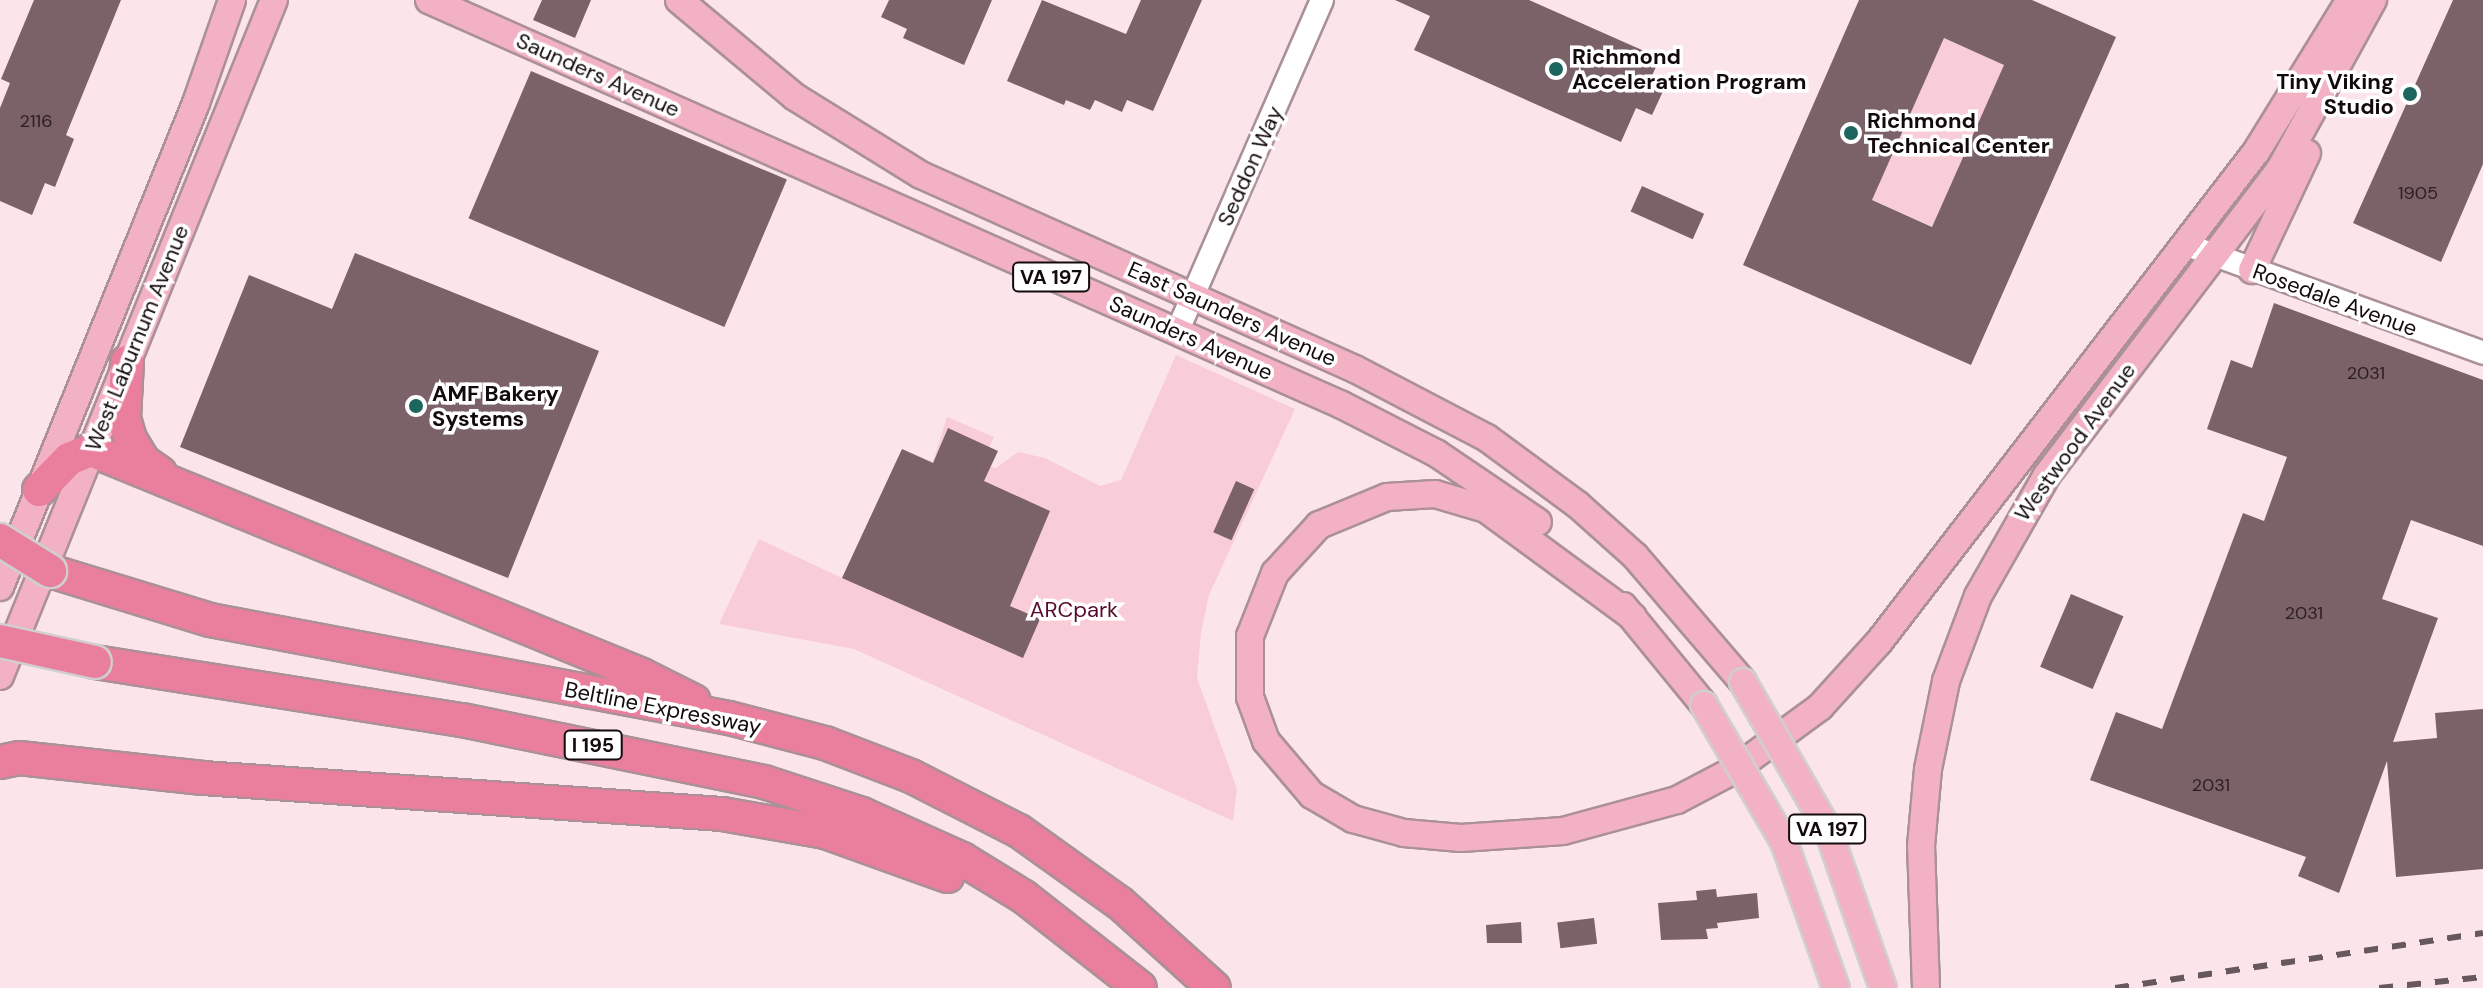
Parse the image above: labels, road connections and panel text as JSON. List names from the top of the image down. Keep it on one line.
{"streets":{"highway":["Beltline Expressway","I 195"],"main road":["Saunders Avenue","VA 197","East Saunders Avenue","West Laburnum Avenue","Westwood Avenue"],"street":["Seddon Way","Rosedale Avenue"]},"crossings":[["Saunders Avenue","Seddon Way"],["Saunders Avenue","Westwood Avenue"],["Seddon Way","East Saunders Avenue"],["Rosedale Avenue","Westwood Avenue"]],"parks":["ARCpark"],"places":["Richmond Acceleration Program","Tiny Viking Studio","Richmond Technical Center","AMF Bakery Systems"],"house_numbers":["2116","1905","2031","2031","2031"]}
